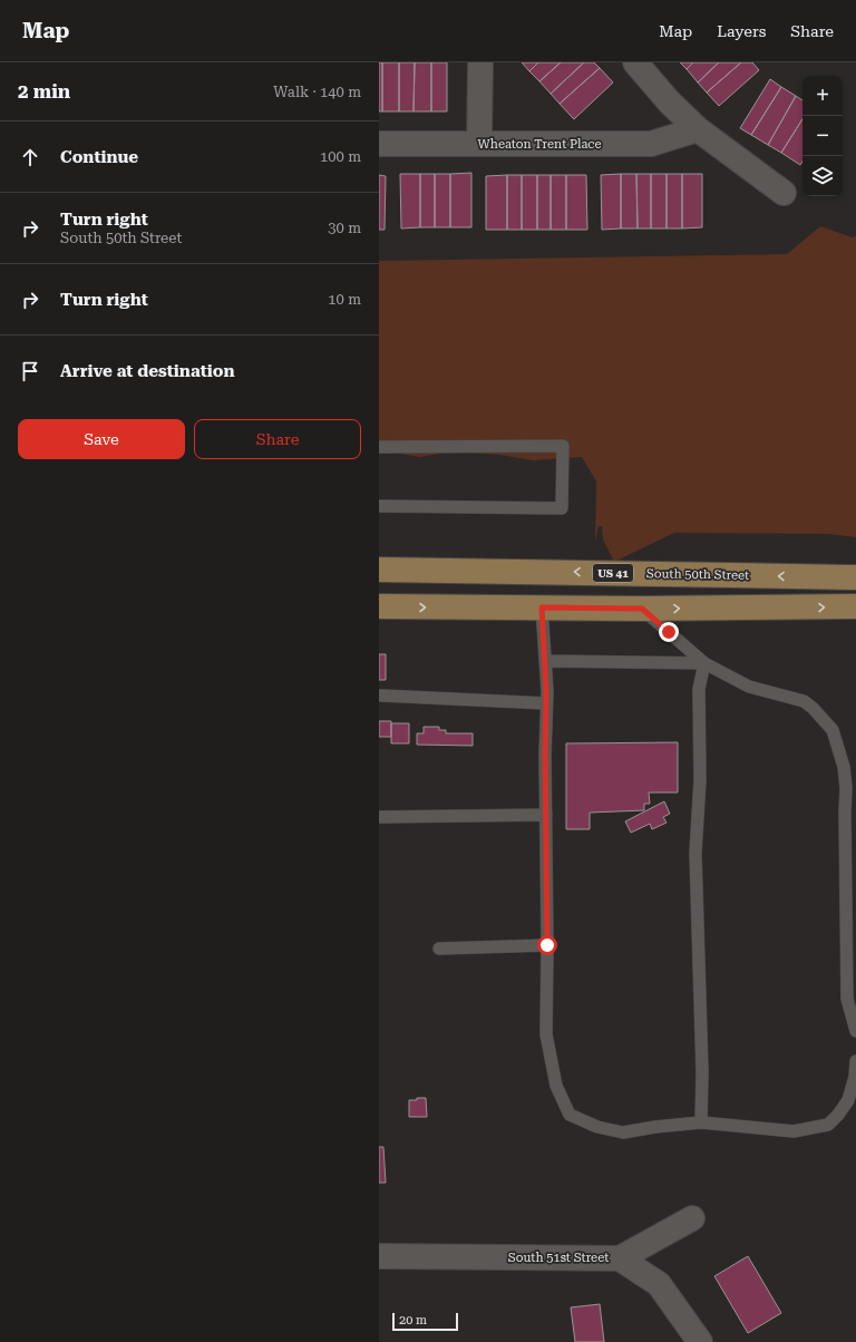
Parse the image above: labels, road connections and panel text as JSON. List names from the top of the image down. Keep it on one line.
{"streets":{"main road":["US 41","South 50th Street"],"street":["Wheaton Trent Place","South 51st Street"]},"scale_bar":"20 m","page":{"header":"Map","nav":["Map","Layers","Share"],"heading":["2 min","Walk · 140 m"],"map_buttons":["+","−"],"list":[["Continue","100 m"],["Turn right","South 50th Street","30 m"],["Turn right","10 m"],"Arrive at destination"],"buttons":["Save","Share"],"scale":"20 m"}}
